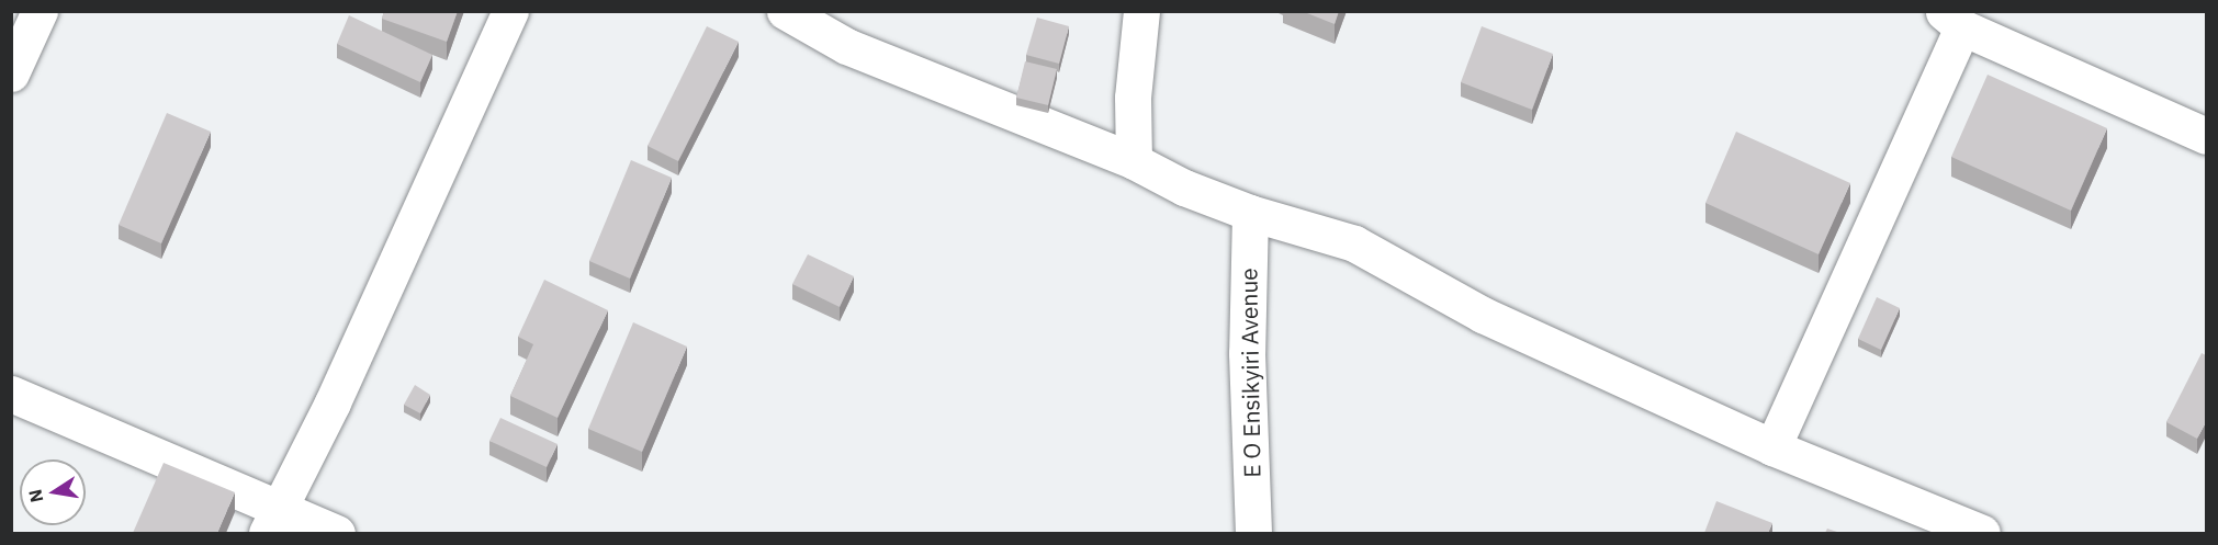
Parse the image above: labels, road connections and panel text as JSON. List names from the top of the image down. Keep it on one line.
{"streets":{"street":["E O Ensikyiri Avenue"]},"north":"left"}
